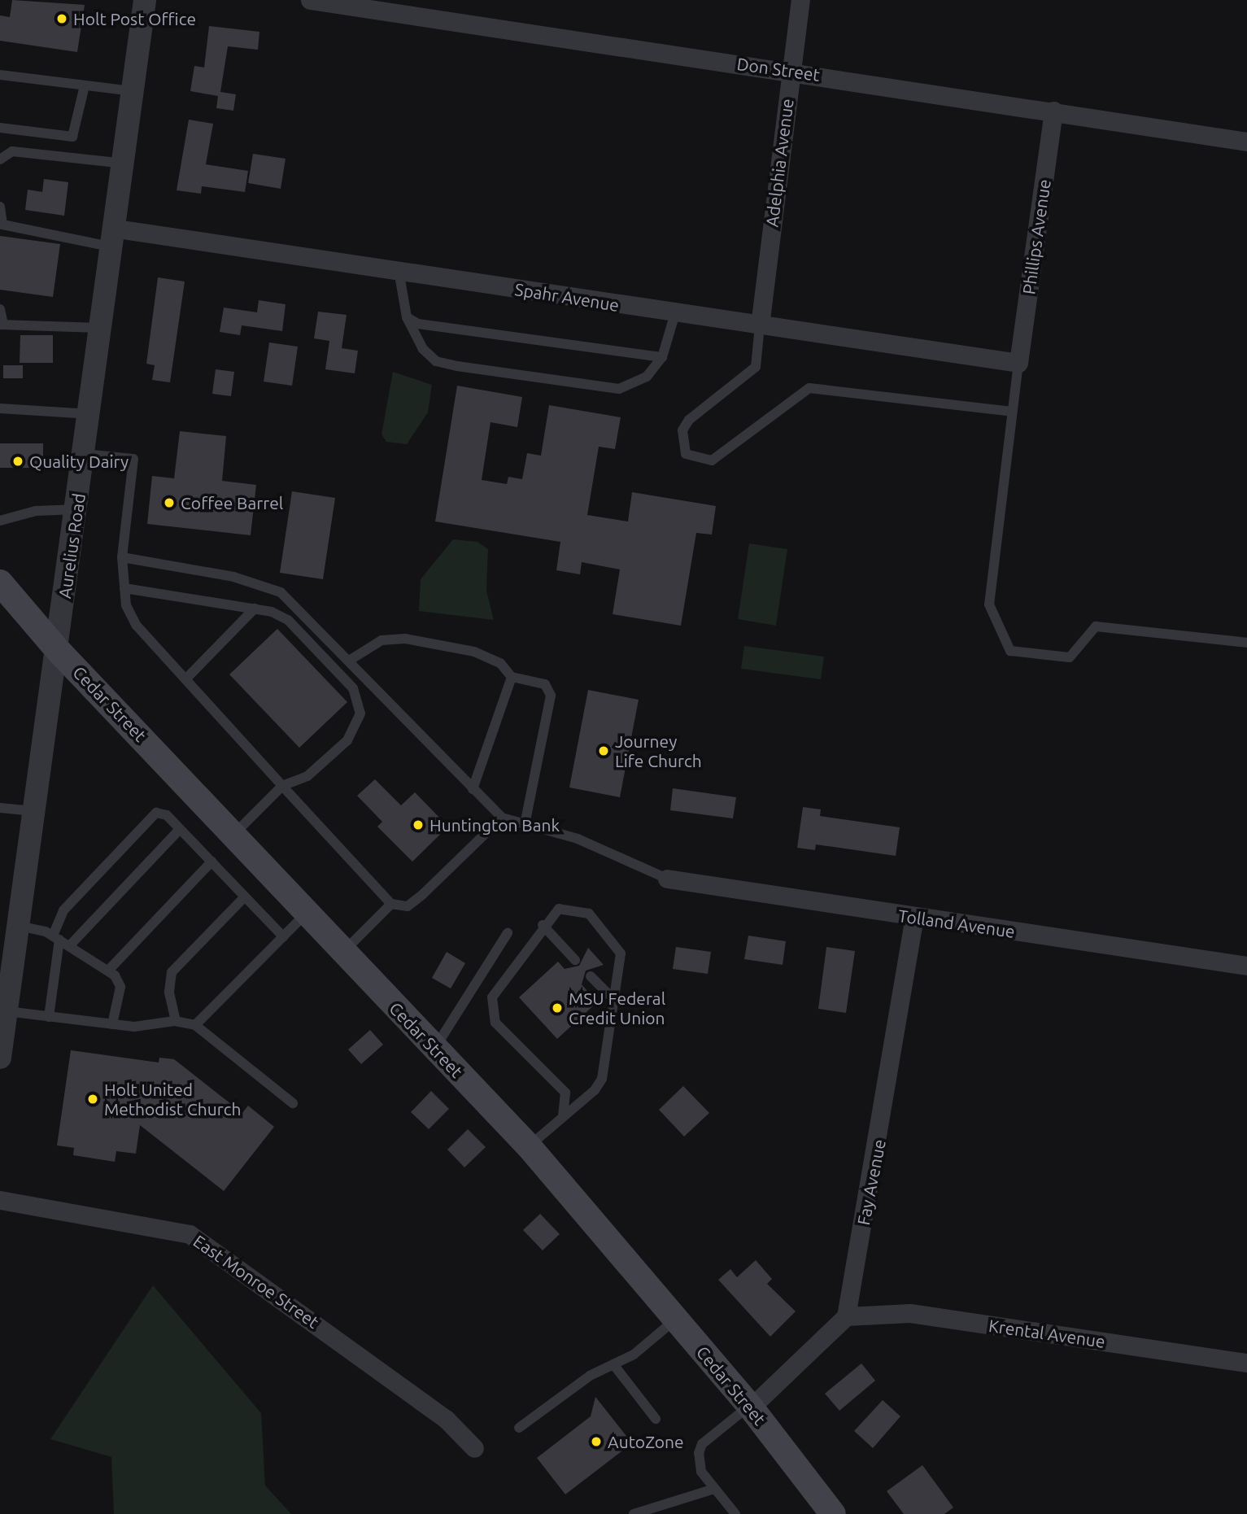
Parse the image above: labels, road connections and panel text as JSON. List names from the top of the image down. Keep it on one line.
{"streets":{"main road":["Cedar Street"],"street":["Don Street","Adelphia Avenue","Phillips Avenue","Spahr Avenue","Aurelius Road","Tolland Avenue","Fay Avenue","East Monroe Street","Krental Avenue"]},"crossings":[["Don Street","Adelphia Avenue"],["Don Street","Phillips Avenue"],["Adelphia Avenue","Spahr Avenue"],["Phillips Avenue","Spahr Avenue"],["Spahr Avenue","Aurelius Road"],["Aurelius Road","Cedar Street"],["Tolland Avenue","Fay Avenue"],["Fay Avenue","Krental Avenue"]],"places":["Holt Post Office","Quality Dairy","Coffee Barrel","Journey Life Church","Huntington Bank","MSU Federal Credit Union","Holt United Methodist Church","AutoZone"]}
